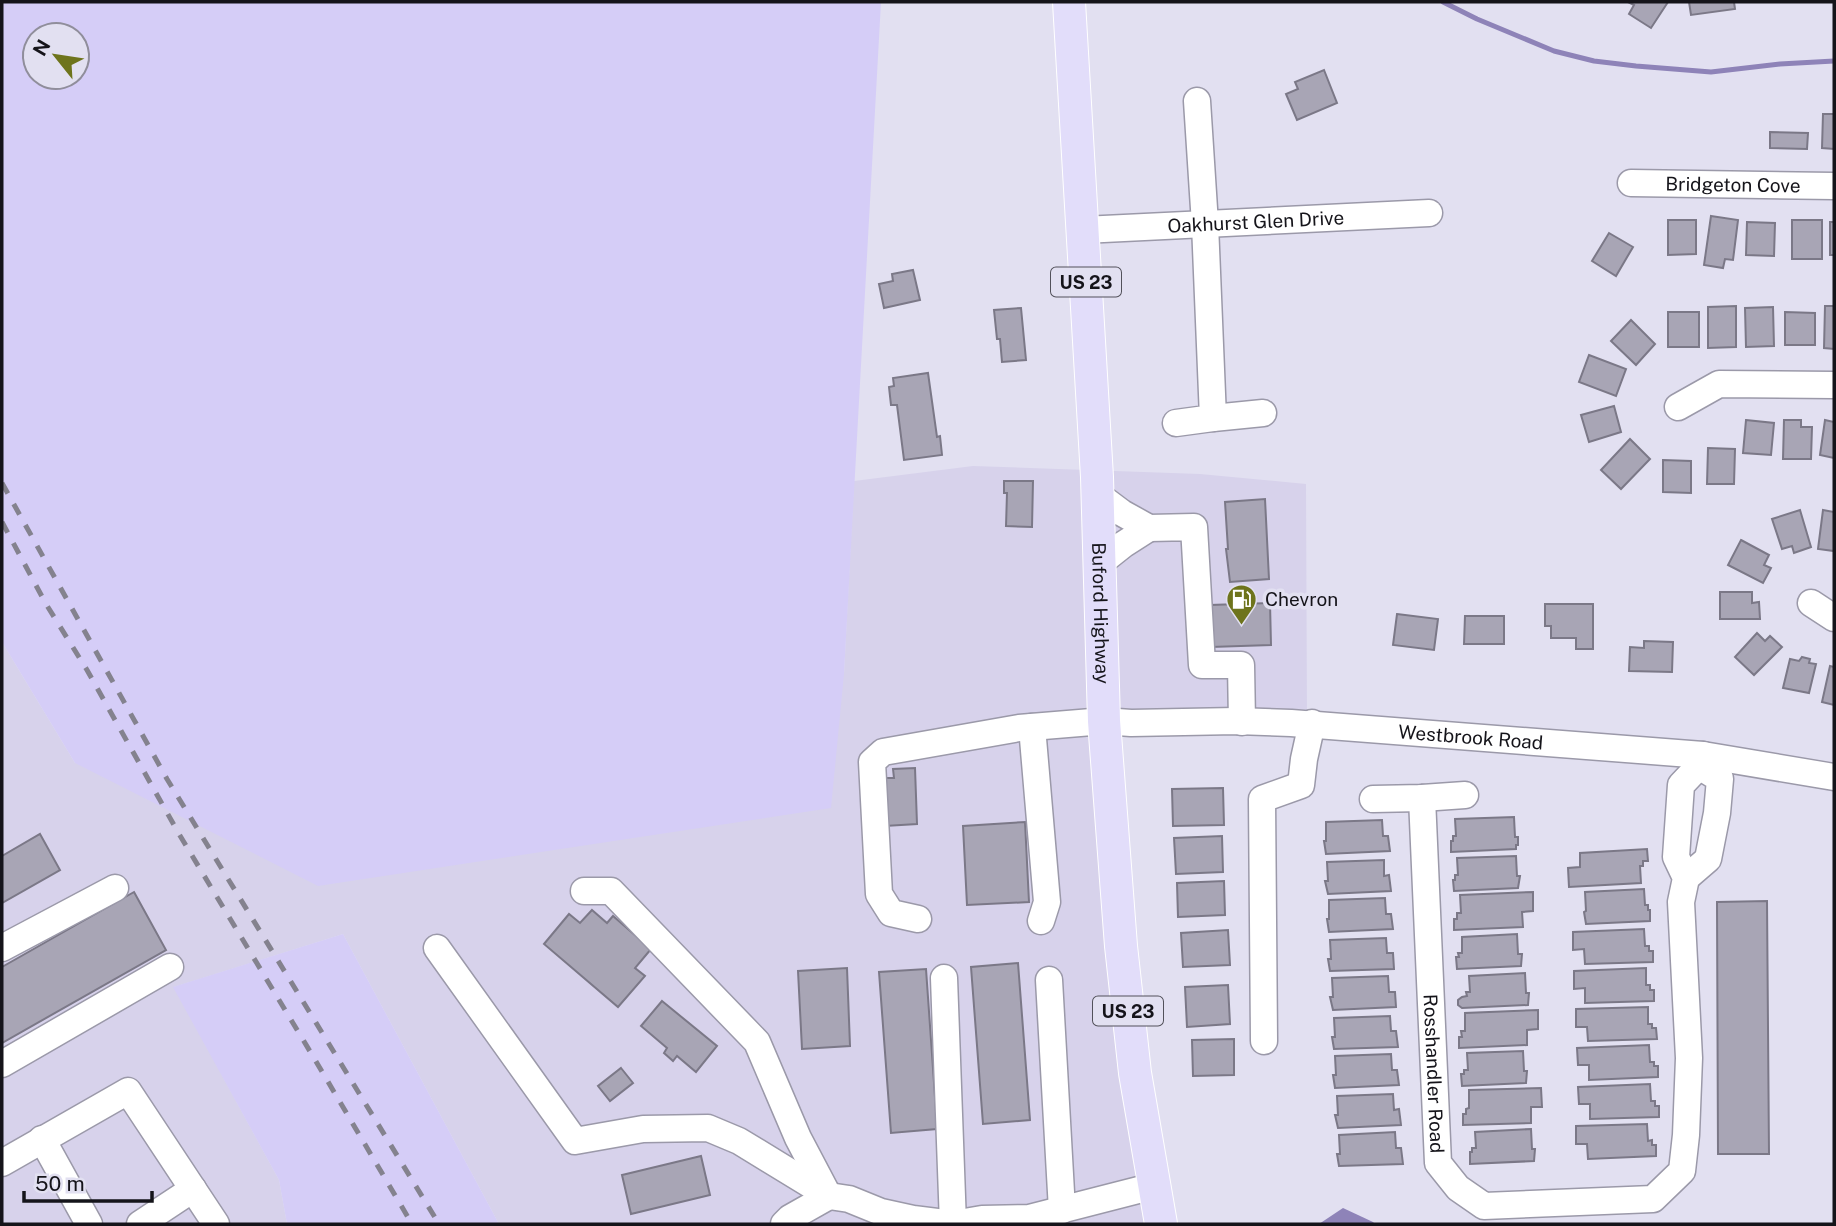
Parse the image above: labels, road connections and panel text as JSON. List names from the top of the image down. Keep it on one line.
{"streets":{"main road":["US 23","Buford Highway"],"street":["Bridgeton Cove","Oakhurst Glen Drive","Westbrook Road","Rosshandler Road"]},"crossings":[["Oakhurst Glen Drive","Buford Highway"],["Buford Highway","Westbrook Road"],["Westbrook Road","Rosshandler Road"]],"places":{"fuel station":["Chevron"]},"scale_bar":"50 m","north":"top left"}
